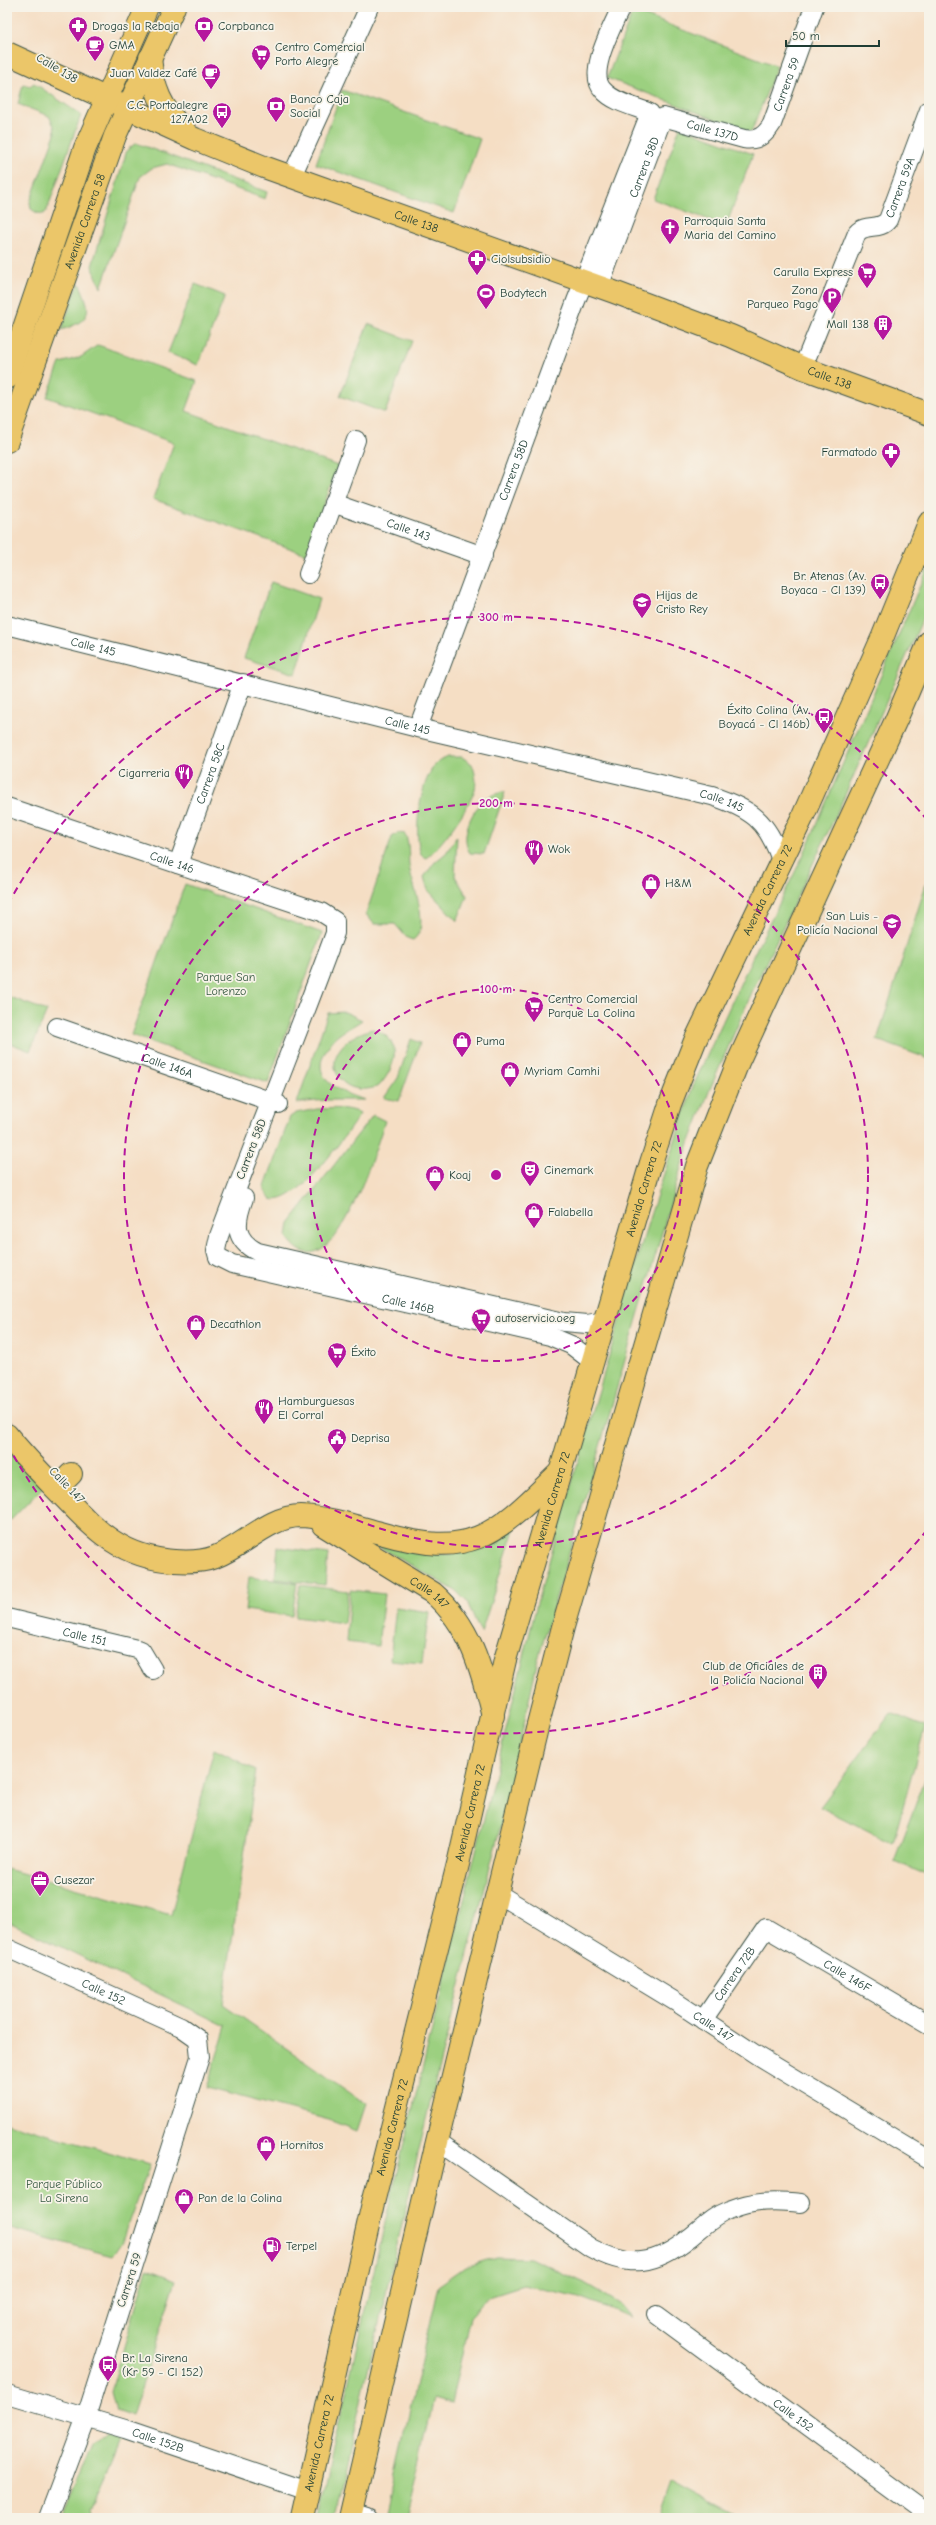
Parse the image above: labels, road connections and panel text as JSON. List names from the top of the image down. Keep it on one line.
{"streets":{"main road":["Calle 138","Avenida Carrera 58","Avenida Carrera 72","Calle 147"],"street":["Carrera 59","Calle 137D","Carrera 58D","Carrera 59A","Calle 143","Calle 145","Carrera 58C","Calle 146","Calle 146A","Calle 146B","Calle 151","Carrera 72B","Calle 146F","Calle 152","Calle 152B"]},"crossings":[["Calle 138","Carrera 58D"],["Calle 138","Carrera 59A"],["Calle 138","Avenida Carrera 58"],["Carrera 59","Calle 137D"],["Carrera 59","Calle 152"],["Carrera 59","Calle 152B"],["Calle 137D","Carrera 58D"],["Carrera 58D","Calle 143"],["Carrera 58D","Calle 145"],["Carrera 58D","Calle 146"],["Carrera 58D","Calle 146A"],["Carrera 58D","Calle 146B"],["Calle 145","Carrera 58C"],["Calle 145","Avenida Carrera 72"],["Carrera 58C","Calle 146"],["Avenida Carrera 72","Calle 146B"],["Avenida Carrera 72","Calle 147"],["Avenida Carrera 72","Calle 152B"],["Calle 147","Carrera 72B"],["Carrera 72B","Calle 146F"]],"parks":["Parque San Lorenzo","Parque Público La Sirena"],"places":{"pharmacy":["Drogas la Rebaja","Ciolsubsidio","Farmatodo"],"bank":["Corpbanca","Banco Caja Social"],"cafe":["GMA","Juan Valdez Café"],"supermarket":["Centro Comercial Porto Alegre","Carulla Express","Centro Comercial Parque La Colina","autoservicio.oeg","Éxito"],"bus stop":["C.C. Portoalegre 127A02","Br. Atenas (Av. Boyaca - Cl 139)","Éxito Colina (Av. Boyacá - Cl 146b)","Br. La Sirena (Kr 59 - Cl 152)"],"church":["Parroquia Santa Maria del Camino"],"sports":["Bodytech"],"parking":["Zona Parqueo Pago"],"building":["Mall 138","Club de Oficiales de la Policía Nacional"],"school or university":["Hijas de Cristo Rey","San Luis - Policía Nacional"],"restaurant":["Cigarreria","Wok","Hamburguesas El Corral"],"shop":["H&M","Puma","Myriam Camhi","Koaj","Falabella","Decathlon","Hornitos","Pan de la Colina"],"theatre":["Cinemark"],"public building":["Deprisa"],"office":["Cusezar"],"fuel station":["Terpel"]},"scale_bar":"50 m","rings":["300 m","200 m","100 m"]}
